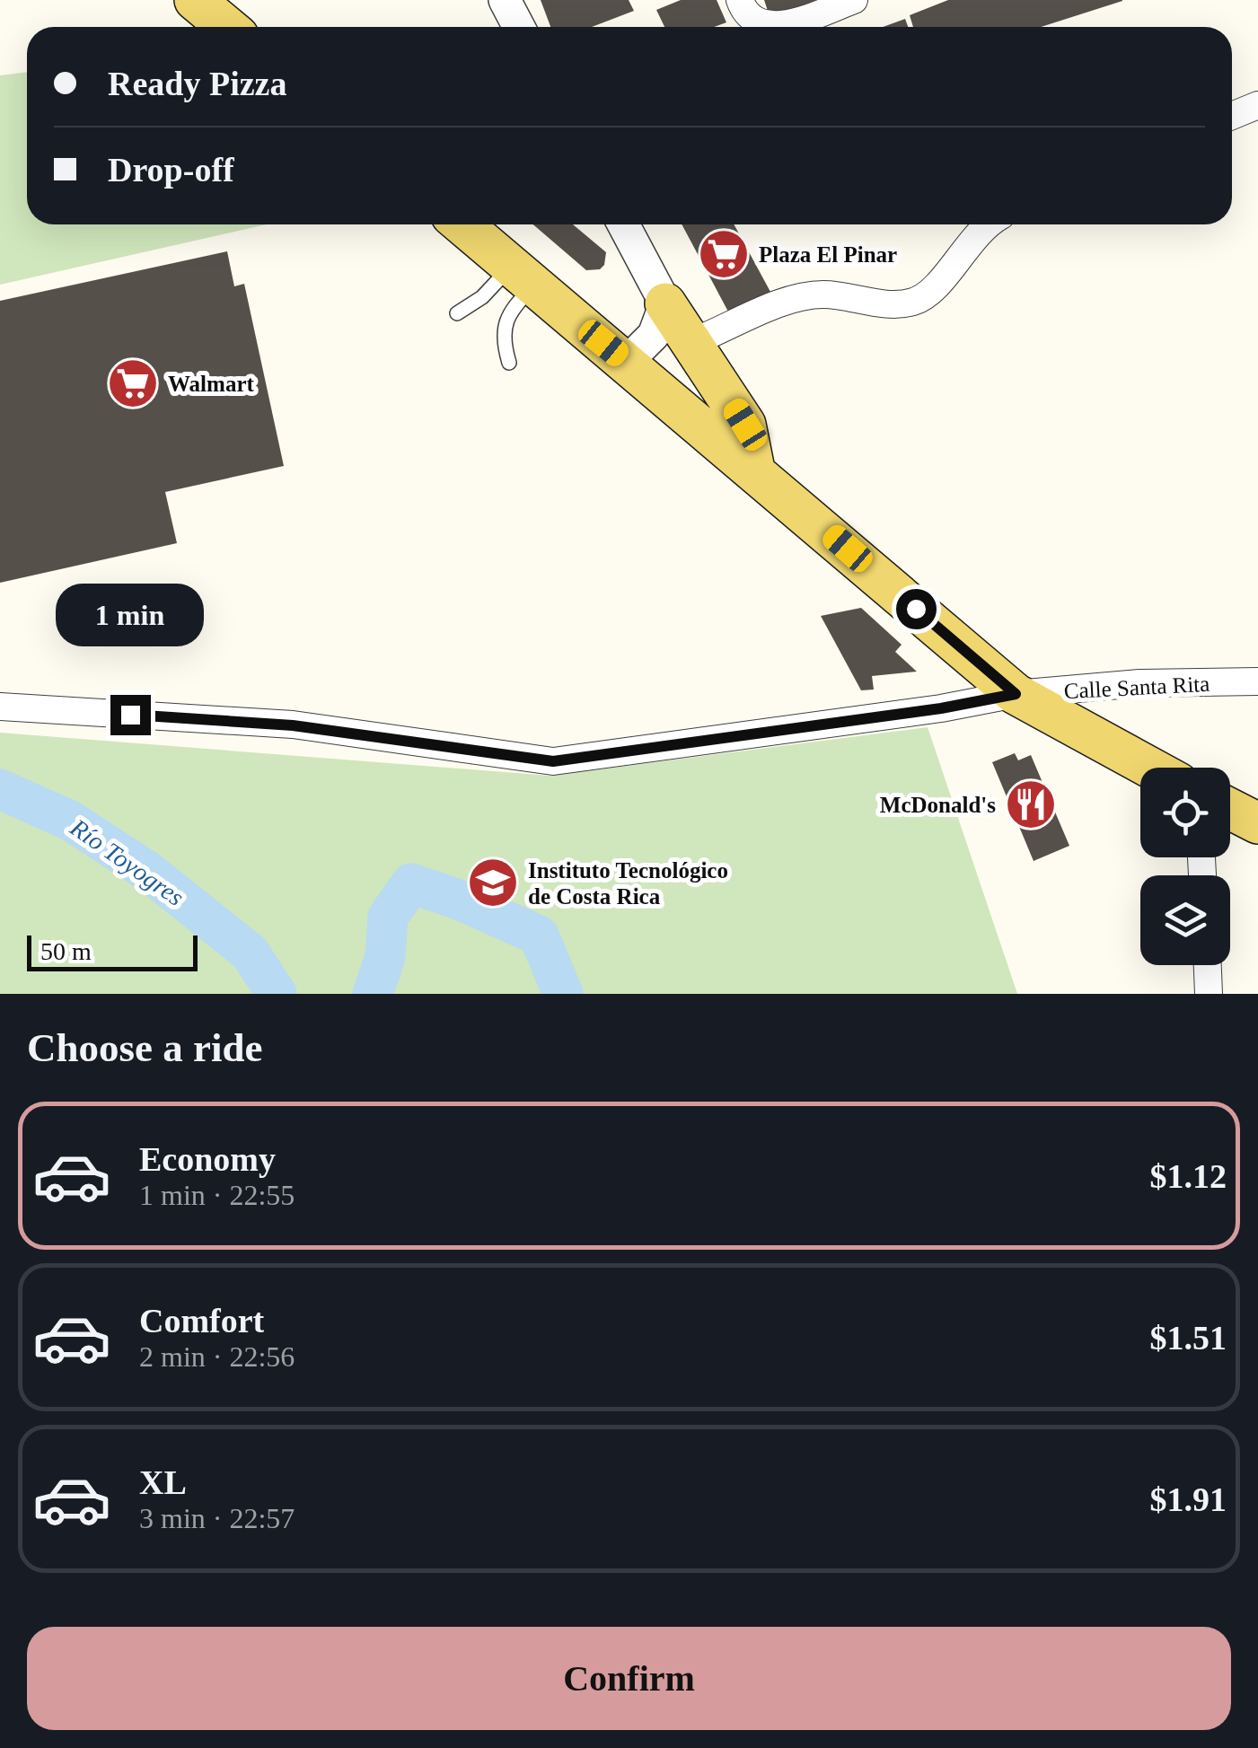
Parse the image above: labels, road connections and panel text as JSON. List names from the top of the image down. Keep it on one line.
{"streets":{"street":["Calle Santa Rita"]},"water":["Río Toyogres"],"places":{"supermarket":["Plaza El Pinar","Walmart"],"restaurant":["McDonald's"],"school or university":["Instituto Tecnológico de Costa Rica"]},"scale_bar":"50 m","page":{"banner":["Ready Pizza","Drop-off"],"bubble":"1 min","scale":"50 m","heading":"Choose a ride","list":[{"name":"Economy","note":"1 min · 22:55","value":"$1.12"},{"name":"Comfort","note":"2 min · 22:56","value":"$1.51"},{"name":"XL","note":"3 min · 22:57","value":"$1.91"}],"buttons":"Confirm"}}
